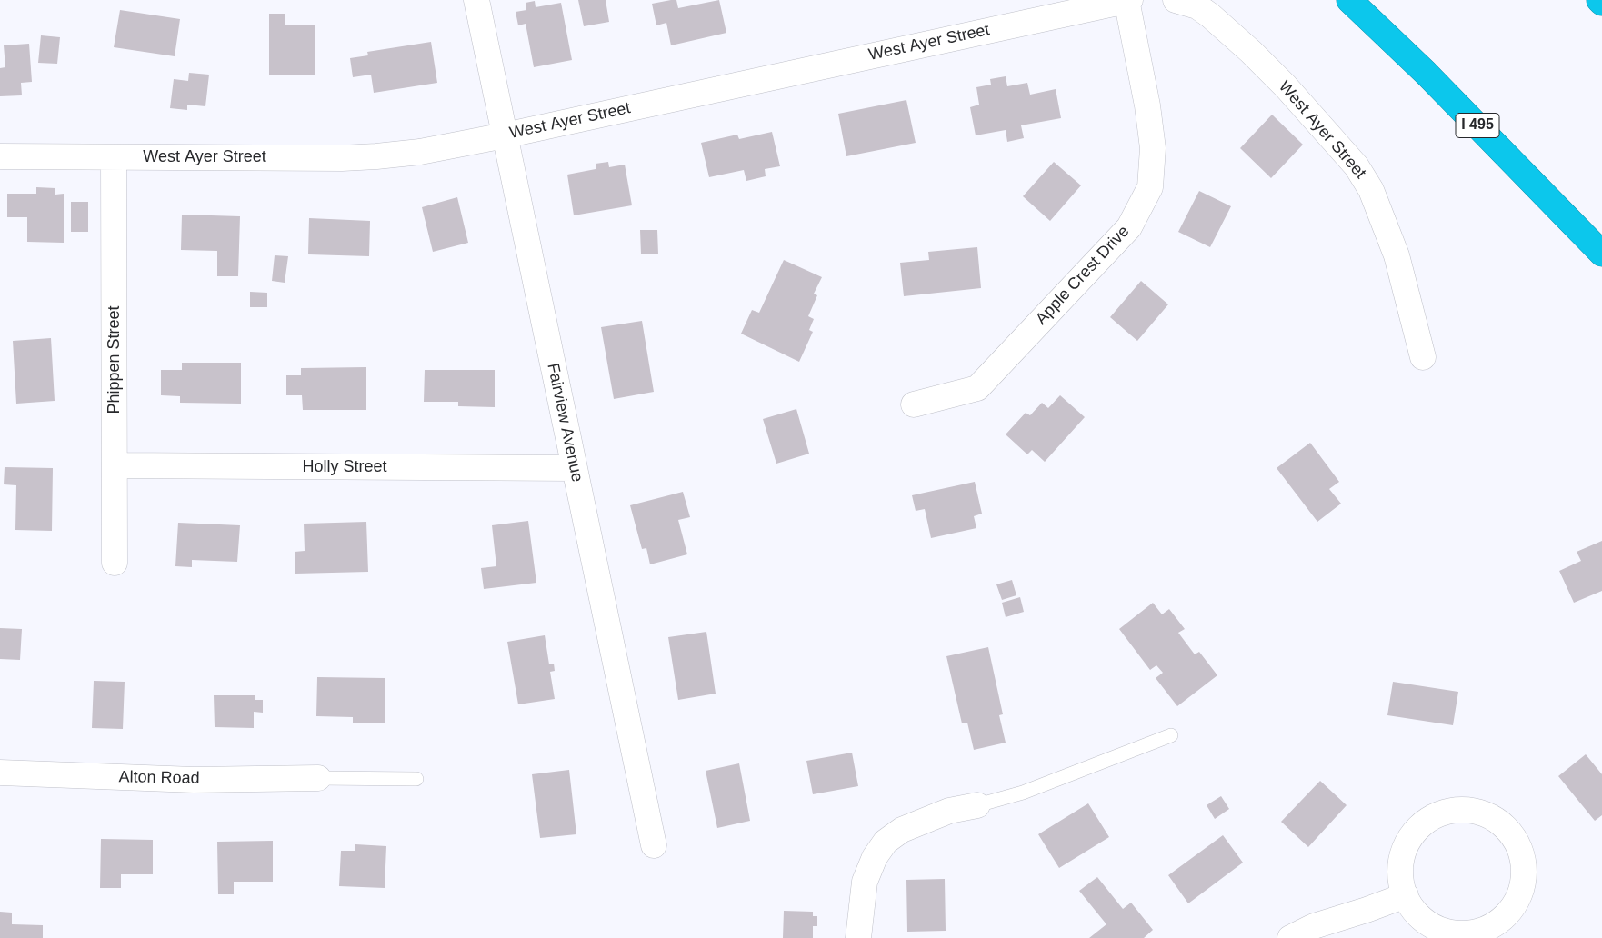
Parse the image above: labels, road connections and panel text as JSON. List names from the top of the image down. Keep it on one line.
{"streets":{"highway":["I 495"],"street":["West Ayer Street","Apple Crest Drive","Phippen Street","Fairview Avenue","Holly Street","Alton Road"]},"crossings":[["West Ayer Street","Apple Crest Drive"],["West Ayer Street","Phippen Street"],["West Ayer Street","Fairview Avenue"],["Phippen Street","Holly Street"],["Fairview Avenue","Holly Street"]]}
